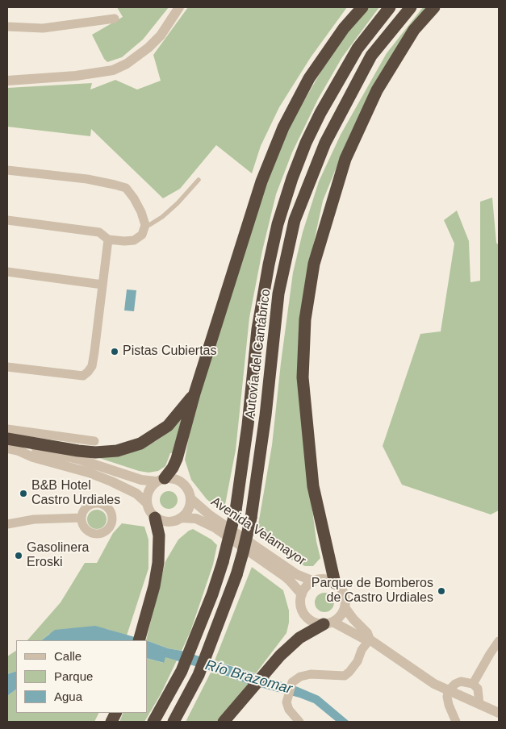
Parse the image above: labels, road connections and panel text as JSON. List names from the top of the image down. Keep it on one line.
{"streets":{"highway":["Autovía del Cantábrico"],"street":["Avenida Velamayor"]},"water":["Río Brazomar"],"places":["Pistas Cubiertas","B&B Hotel Castro Urdiales","Gasolinera Eroski","Parque de Bomberos de Castro Urdiales"],"legend":["Calle","Parque","Agua"]}
